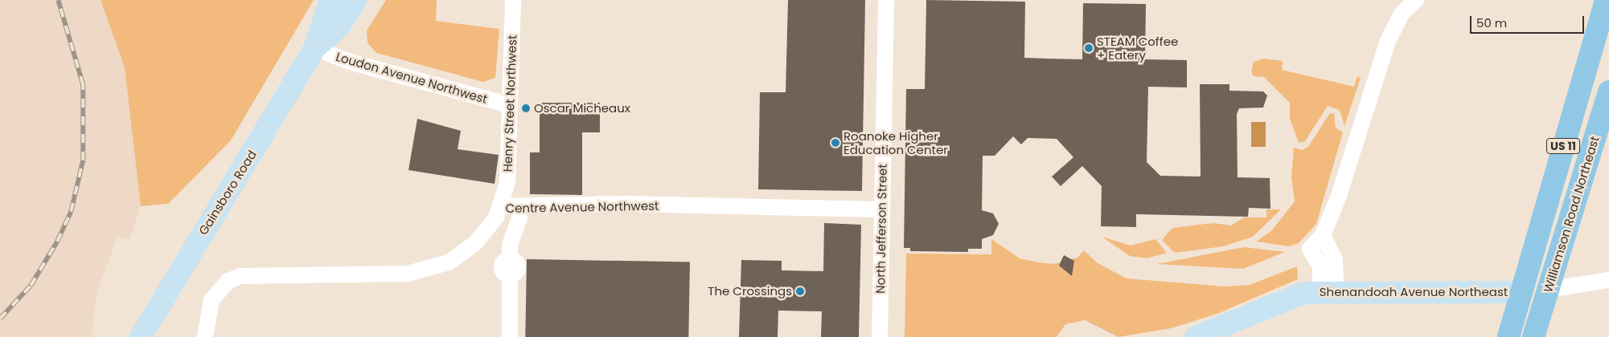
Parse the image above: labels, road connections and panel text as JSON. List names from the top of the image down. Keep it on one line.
{"streets":{"main road":["US 11","Gainsboro Road","Williamson Road Northeast","Shenandoah Avenue Northeast"],"street":["Loudon Avenue Northwest","Henry Street Northwest","Centre Avenue Northwest","North Jefferson Street"]},"crossings":[["Loudon Avenue Northwest","Henry Street Northwest"],["Loudon Avenue Northwest","Gainsboro Road"],["Henry Street Northwest","Centre Avenue Northwest"],["US 11","Shenandoah Avenue Northeast"],["Centre Avenue Northwest","North Jefferson Street"]],"places":["STEAM Coffee + Eatery","Oscar Micheaux","Roanoke Higher Education Center","The Crossings"],"scale_bar":"50 m"}
